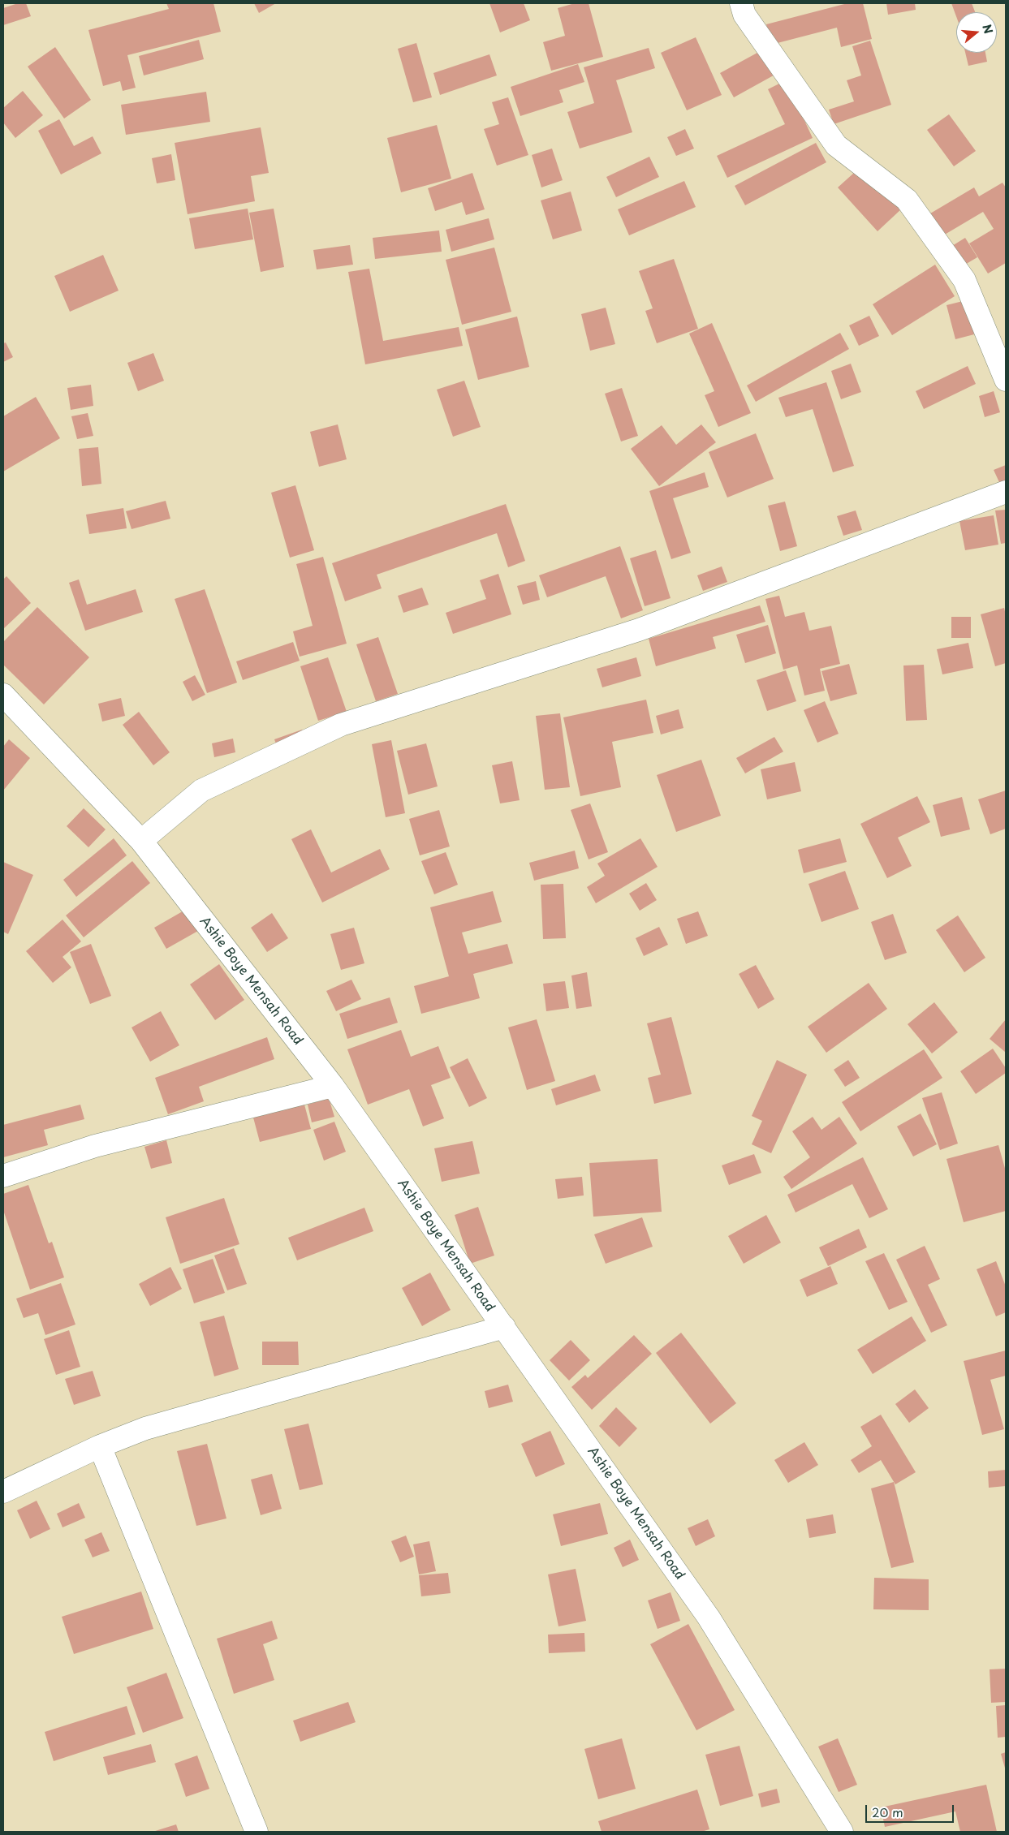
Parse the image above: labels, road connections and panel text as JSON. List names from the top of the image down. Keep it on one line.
{"streets":{"street":["Ashie Boye Mensah Road"]},"scale_bar":"20 m","north":"right"}
